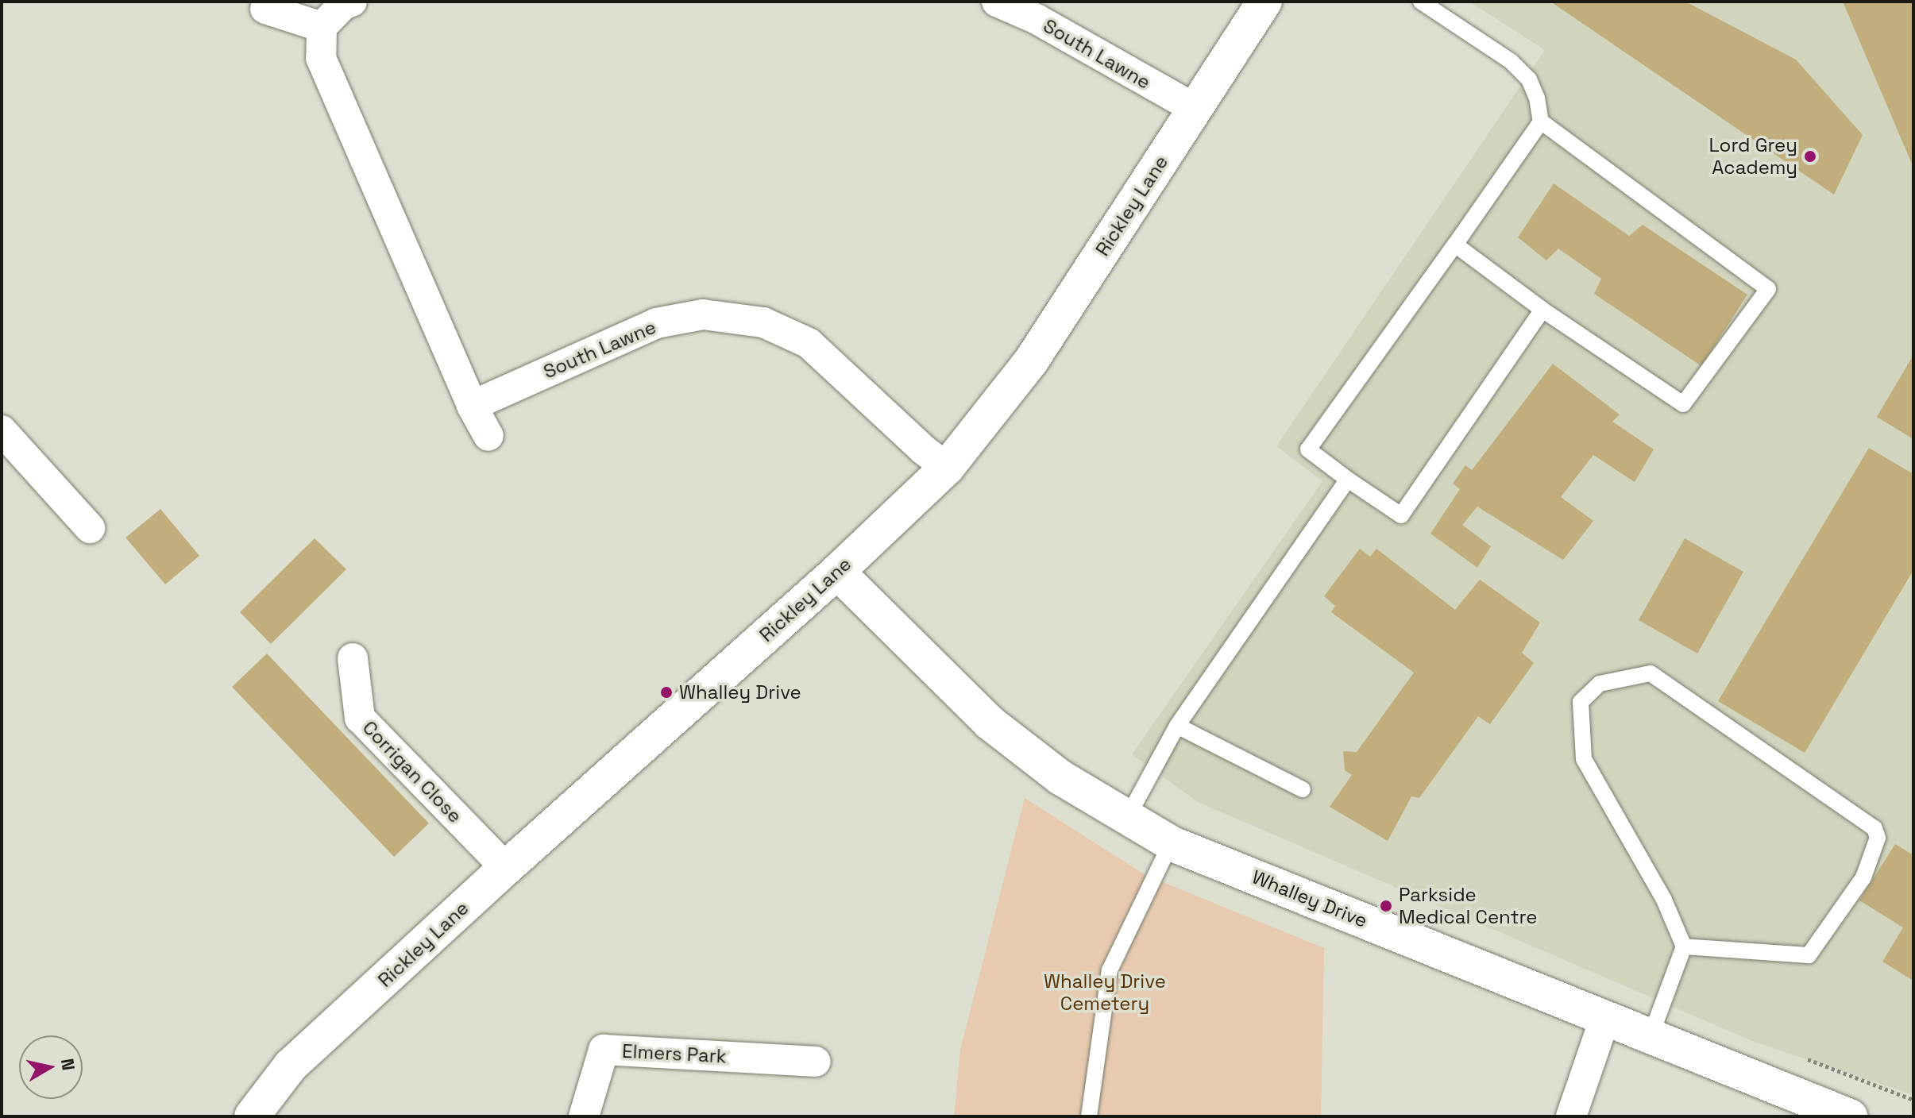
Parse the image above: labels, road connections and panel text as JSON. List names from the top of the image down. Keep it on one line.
{"streets":{"street":["South Lawne","Rickley Lane","Corrigan Close","Whalley Drive","Elmers Park"]},"crossings":[["South Lawne","Rickley Lane"],["Rickley Lane","Corrigan Close"],["Rickley Lane","Whalley Drive"]],"parks":["Whalley Drive Cemetery"],"places":["Lord Grey Academy","Whalley Drive","Parkside Medical Centre"],"north":"right"}
